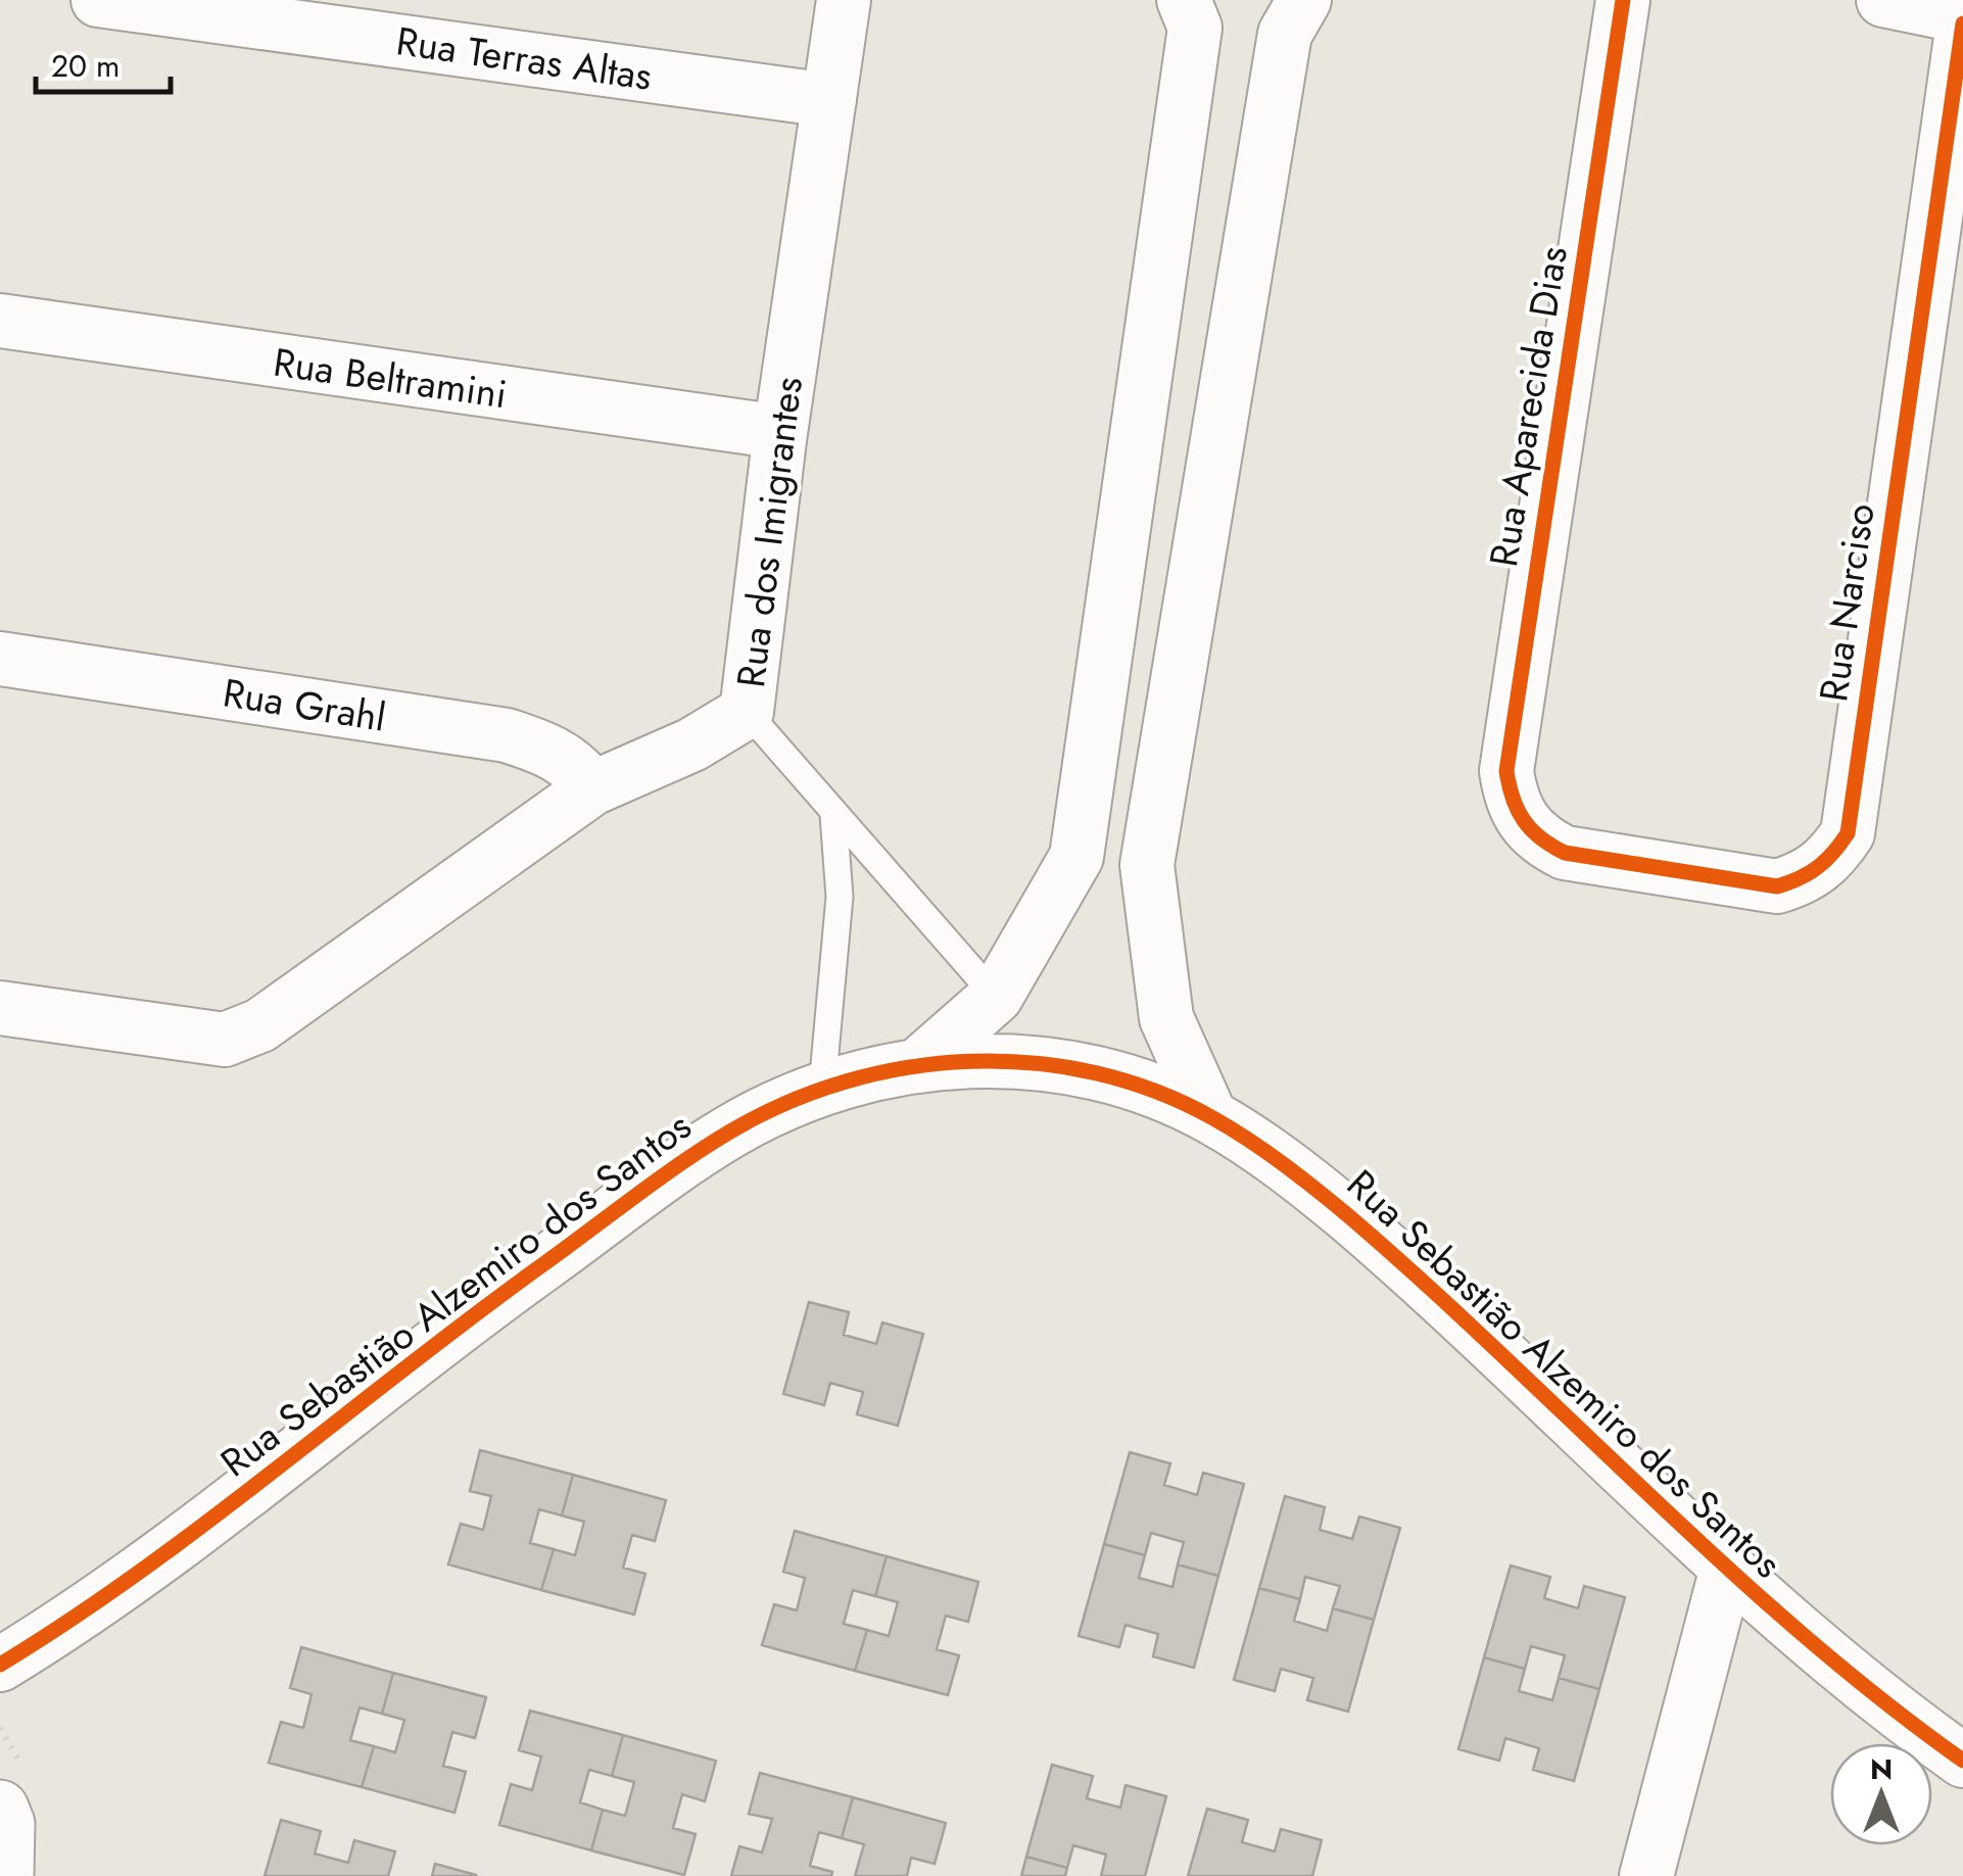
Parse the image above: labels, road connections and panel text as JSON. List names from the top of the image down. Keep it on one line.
{"streets":{"street":["Rua Terras Altas","Rua Beltramini","Rua Aparecida Dias","Rua dos Imigrantes","Rua Narciso","Rua Grahl","Rua Sebastião Alzemiro dos Santos"]},"crossings":[["Rua Terras Altas","Rua dos Imigrantes"],["Rua Beltramini","Rua dos Imigrantes"],["Rua Aparecida Dias","Rua Narciso"],["Rua dos Imigrantes","Rua Grahl"]],"scale_bar":"20 m","north":"top"}
